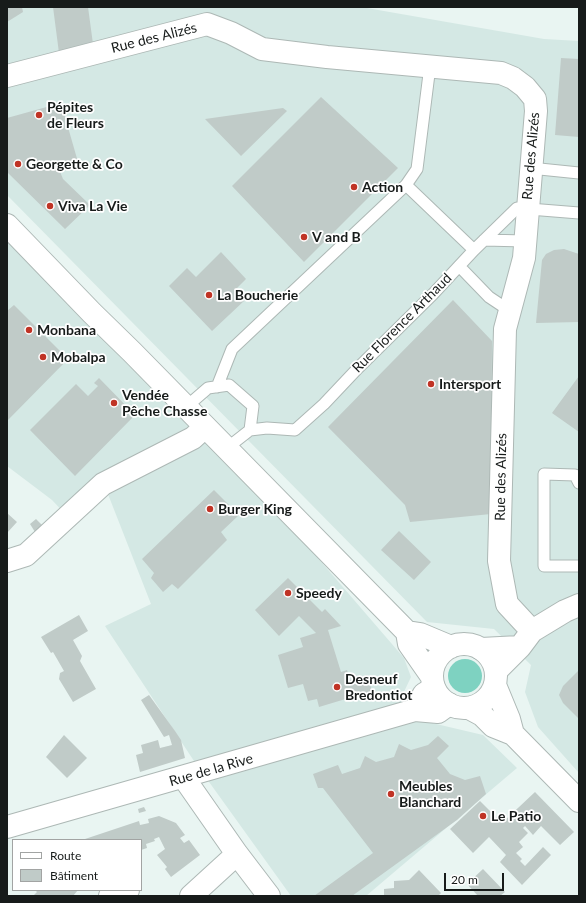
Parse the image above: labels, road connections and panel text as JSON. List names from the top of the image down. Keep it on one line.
{"streets":{"street":["Rue des Alizés","Rue de la Rive"],"lane":["Rue Florence Arthaud"]},"crossings":[["Rue des Alizés","Rue Florence Arthaud"]],"places":["Pépites de Fleurs","Georgette & Co","Action","Viva La Vie","V and B","La Boucherie","Monbana","Mobalpa","Intersport","Vendée Pêche Chasse","Burger King","Speedy","Desneuf Bredontiot","Meubles Blanchard","Le Patio"],"legend":["Route","Bâtiment"],"scale_bar":"20 m"}
